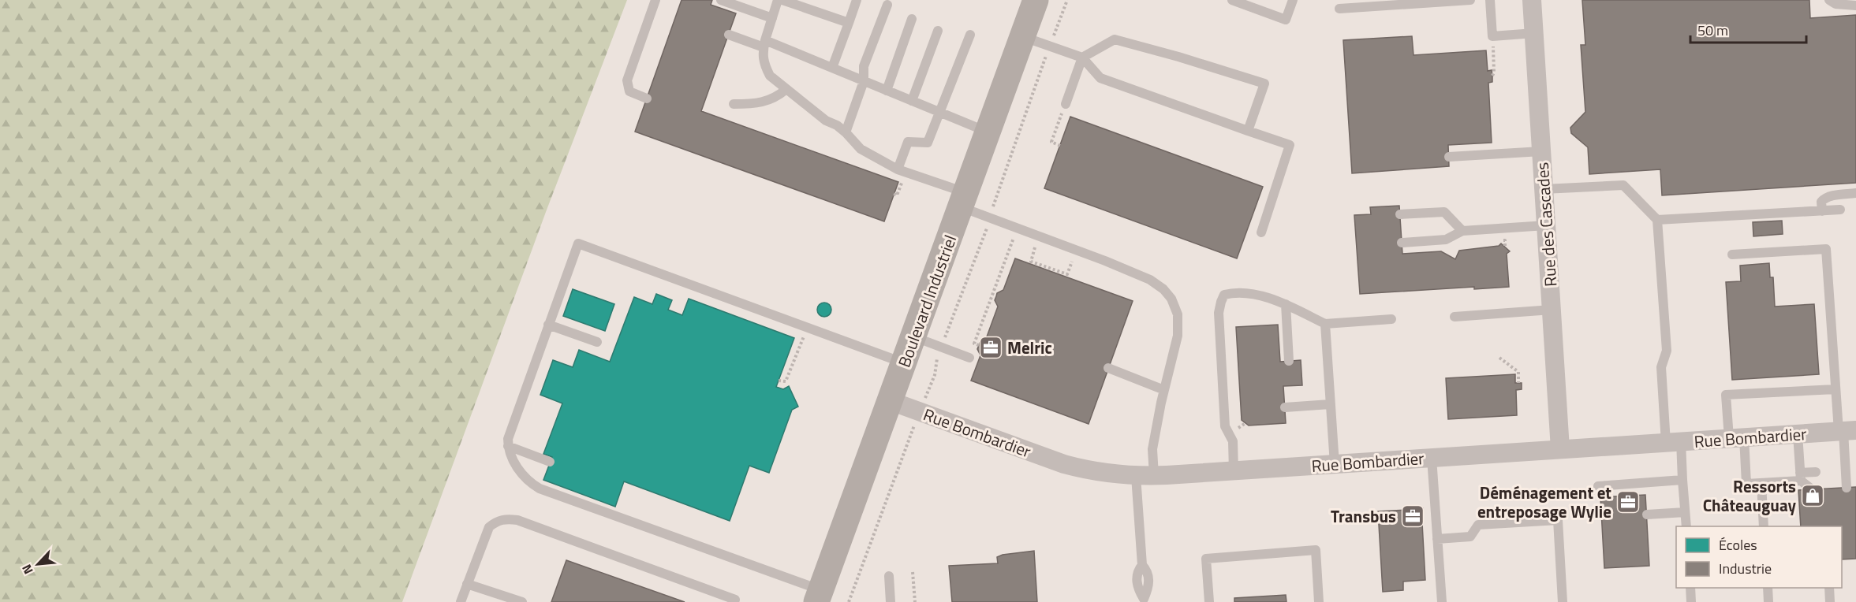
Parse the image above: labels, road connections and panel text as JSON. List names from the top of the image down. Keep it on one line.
{"streets":{"street":["Rue des Cascades","Boulevard Industriel","Rue Bombardier"]},"crossings":[["Rue des Cascades","Rue Bombardier"],["Boulevard Industriel","Rue Bombardier"]],"places":{"office":["Melric","Déménagement et entreposage Wylie","Transbus"],"shop":["Ressorts Châteauguay"]},"legend":["Écoles","Industrie"],"scale_bar":"50 m","north":"bottom left"}
